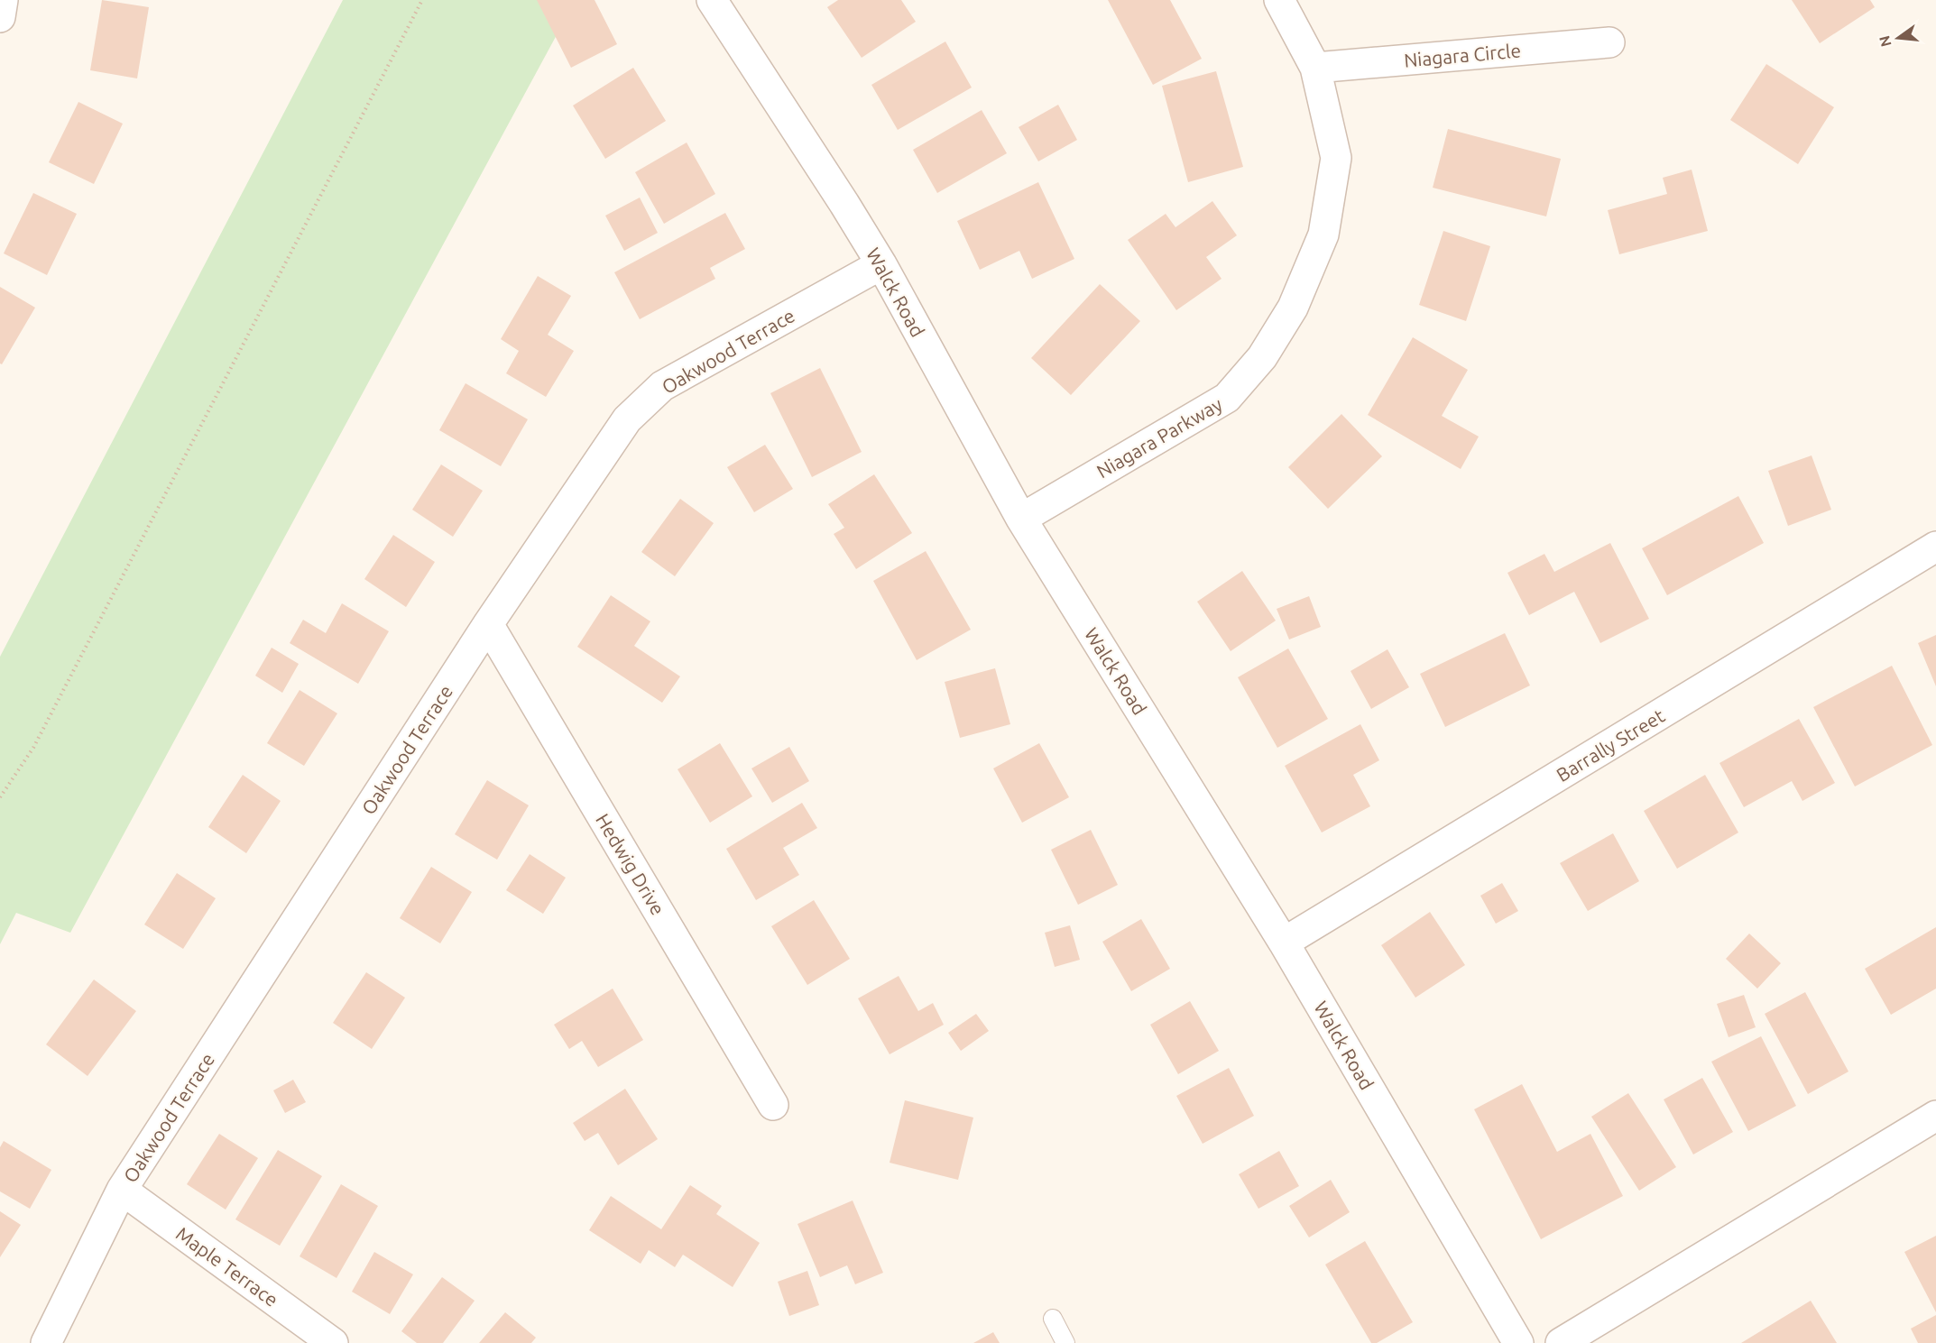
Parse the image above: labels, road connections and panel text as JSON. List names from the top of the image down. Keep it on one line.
{"streets":{"street":["Niagara Circle","Walck Road","Oakwood Terrace","Niagara Parkway","Barrally Street","Hedwig Drive","Maple Terrace"]},"crossings":[["Niagara Circle","Niagara Parkway"],["Walck Road","Oakwood Terrace"],["Walck Road","Niagara Parkway"],["Walck Road","Barrally Street"],["Oakwood Terrace","Hedwig Drive"],["Oakwood Terrace","Maple Terrace"]],"north":"left"}
